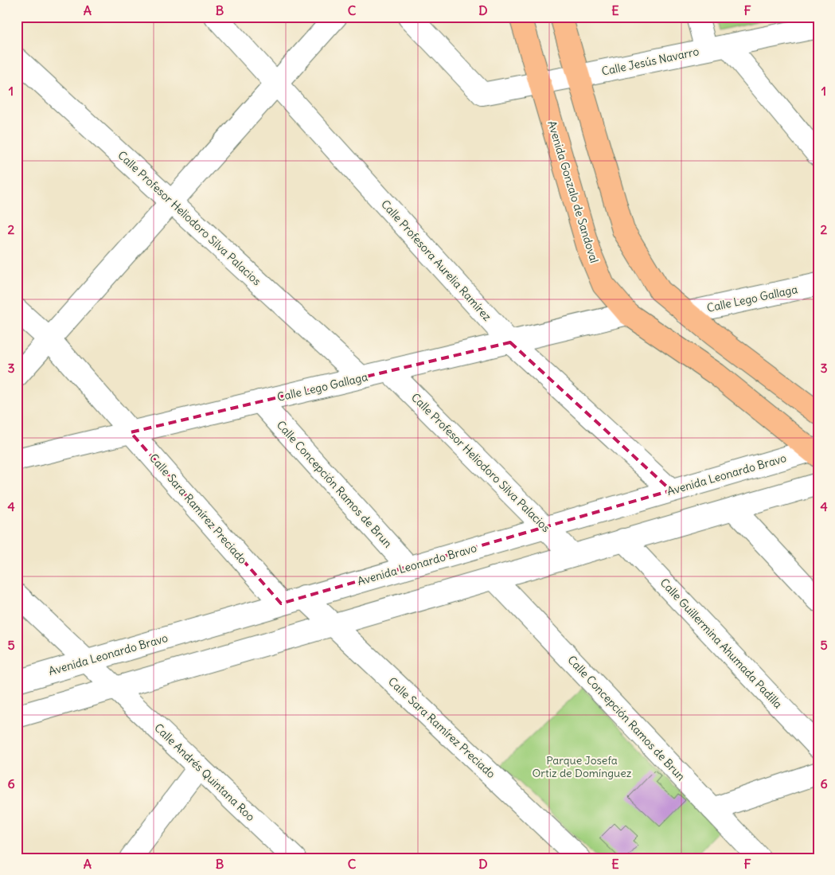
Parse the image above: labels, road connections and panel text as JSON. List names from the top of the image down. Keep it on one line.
{"streets":{"main road":["Avenida Gonzalo de Sandoval"],"street":["Calle Jesús Navarro","Calle Profesor Heliodoro Silva Palacios","Calle Profesora Aurelia Ramírez","Calle Lego Gallaga","Avenida Leonardo Bravo","Calle Concepción Ramos de Brun","Calle Sara Ramírez Preciado","Calle Guillermina Ahumada Padilla","Calle Andrés Quintana Roo"]},"crossings":[["Calle Jesús Navarro","Avenida Gonzalo de Sandoval"],["Avenida Gonzalo de Sandoval","Calle Lego Gallaga"],["Avenida Gonzalo de Sandoval","Avenida Leonardo Bravo"],["Calle Profesor Heliodoro Silva Palacios","Calle Lego Gallaga"],["Calle Profesor Heliodoro Silva Palacios","Avenida Leonardo Bravo"],["Calle Profesora Aurelia Ramírez","Calle Lego Gallaga"],["Calle Profesora Aurelia Ramírez","Avenida Leonardo Bravo"],["Calle Lego Gallaga","Calle Concepción Ramos de Brun"],["Calle Lego Gallaga","Calle Sara Ramírez Preciado"],["Avenida Leonardo Bravo","Calle Concepción Ramos de Brun"],["Avenida Leonardo Bravo","Calle Sara Ramírez Preciado"],["Avenida Leonardo Bravo","Calle Andrés Quintana Roo"]],"parks":["Parque Josefa Ortiz de Domínguez"],"grid":{"columns":["A","B","C","D","E","F"],"rows":["1","2","3","4","5","6"]}}
